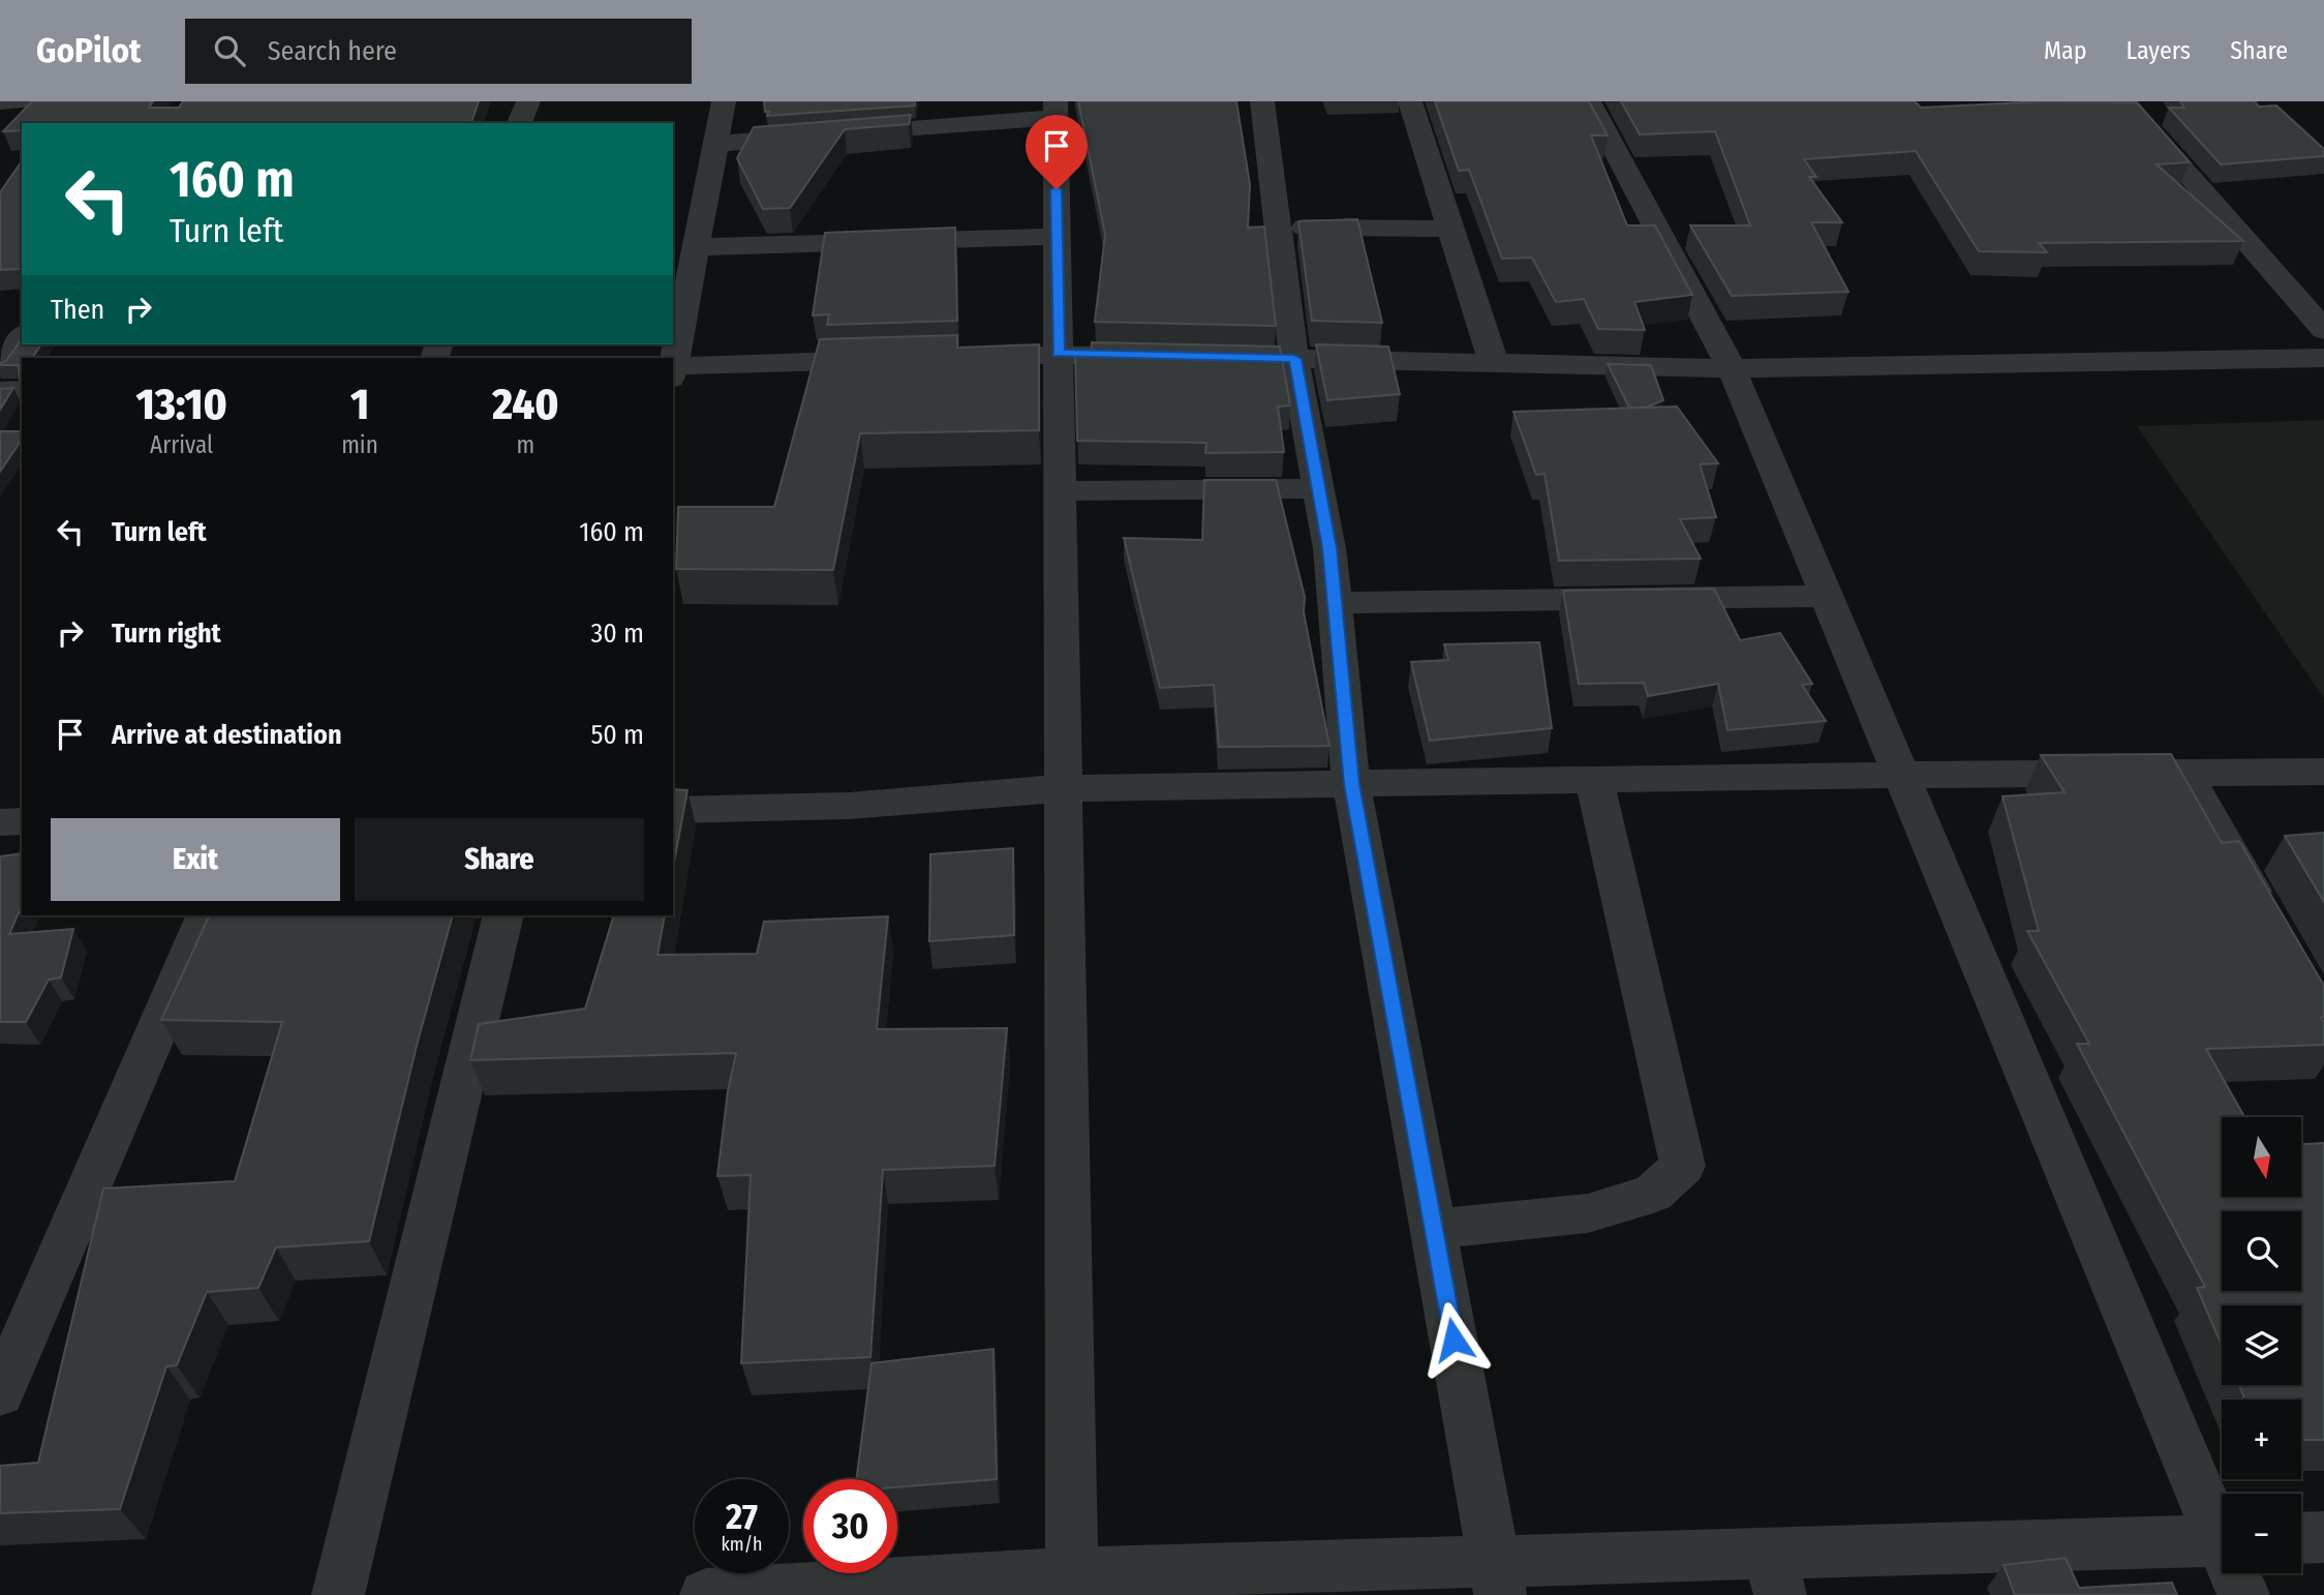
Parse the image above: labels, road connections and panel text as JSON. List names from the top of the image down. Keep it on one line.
{"north":"bottom","page":{"header":"GoPilot","search":"Search here","nav":["Map","Layers","Share"],"turn":["160 m","Turn left"],"then":"Then","eta":["13:10","Arrival","1","min","240","m"],"list":[{"name":"Turn left","value":"160 m"},{"name":"Turn right","value":"30 m"},{"name":"Arrive at destination","value":"50 m"}],"buttons":["Exit","Share"],"map_buttons":["+","−"],"speed":"27 km/h","limit":"30"}}
